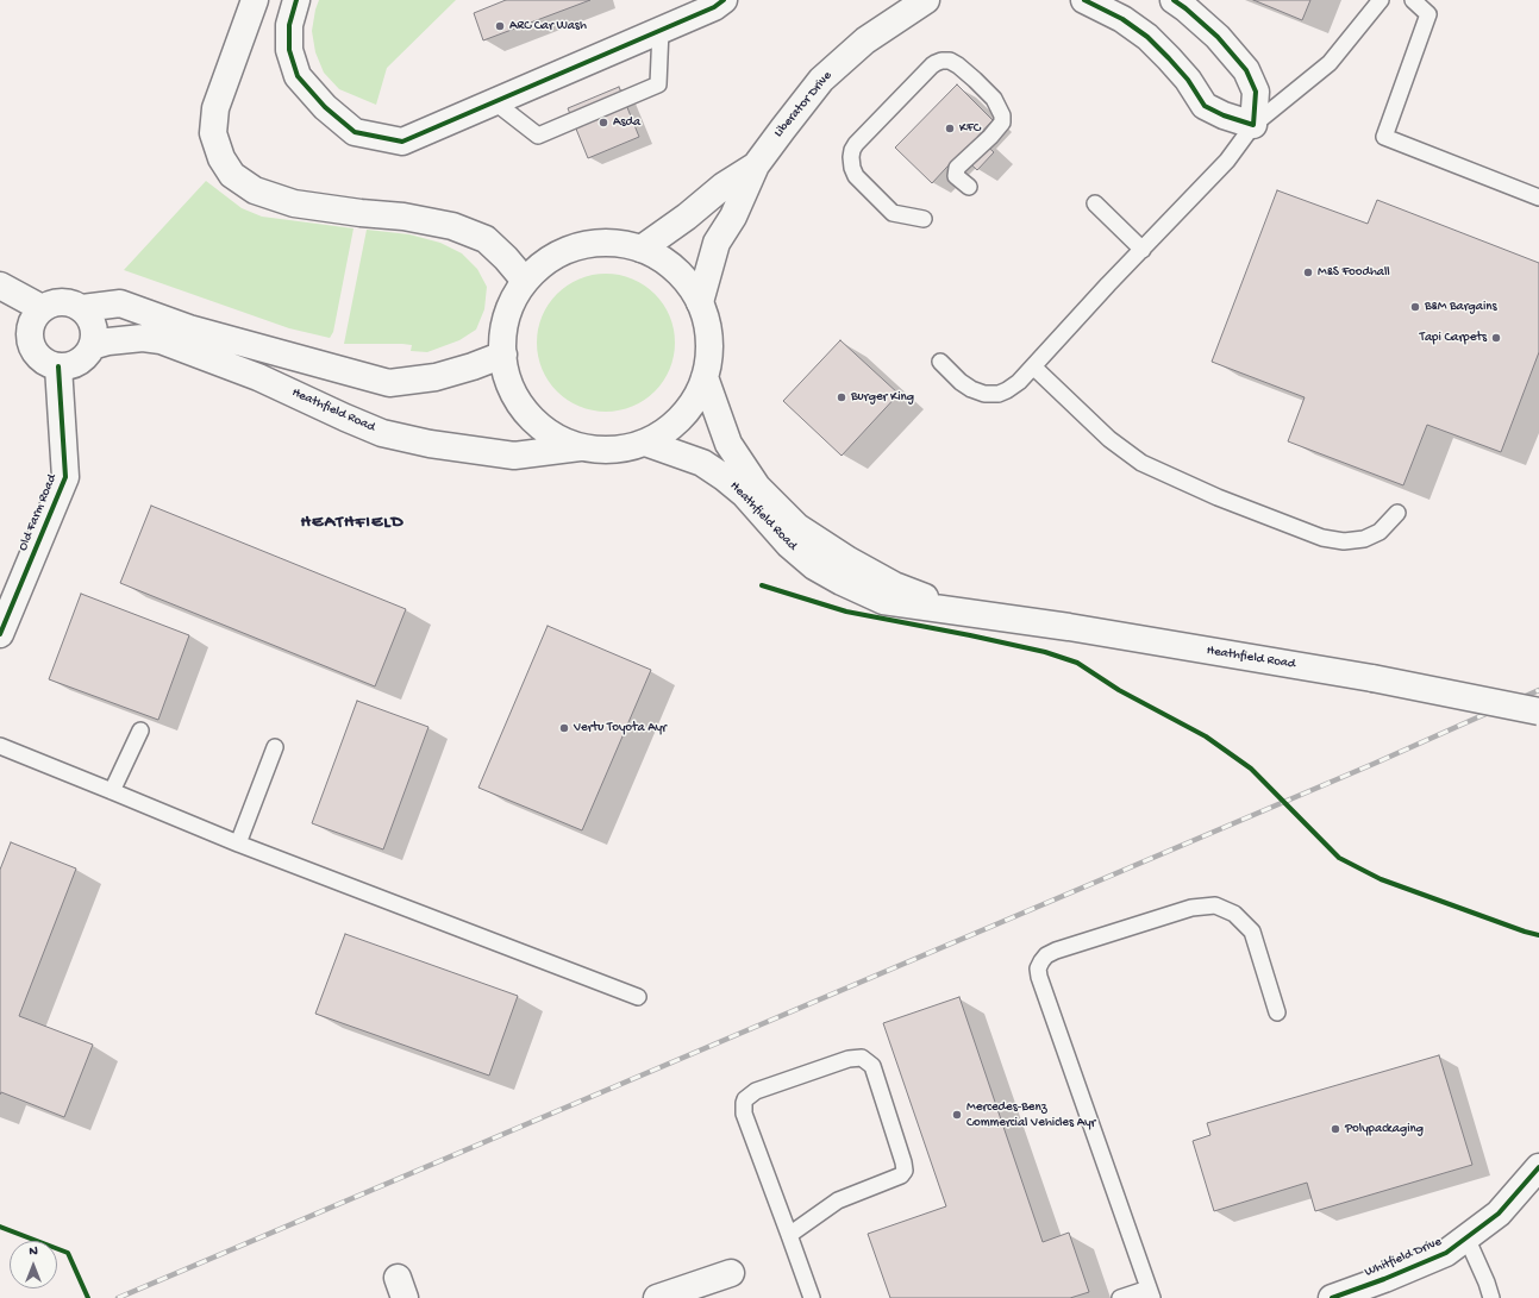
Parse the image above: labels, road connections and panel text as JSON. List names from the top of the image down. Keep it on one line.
{"streets":{"main road":["Liberator Drive","Heathfield Road","Old Farm Road","Whitfield Drive"]},"crossings":[["Heathfield Road","Old Farm Road"]],"districts":["HEATHFIELD"],"places":["ARC Car Wash","Asda","KFC","M&S Foodhall","B&M Bargains","Tapi Carpets","Burger King","Vertu Toyota Ayr","Mercedes-Benz Commercial Vehicles Ayr","Polypackaging"],"north":"top"}
